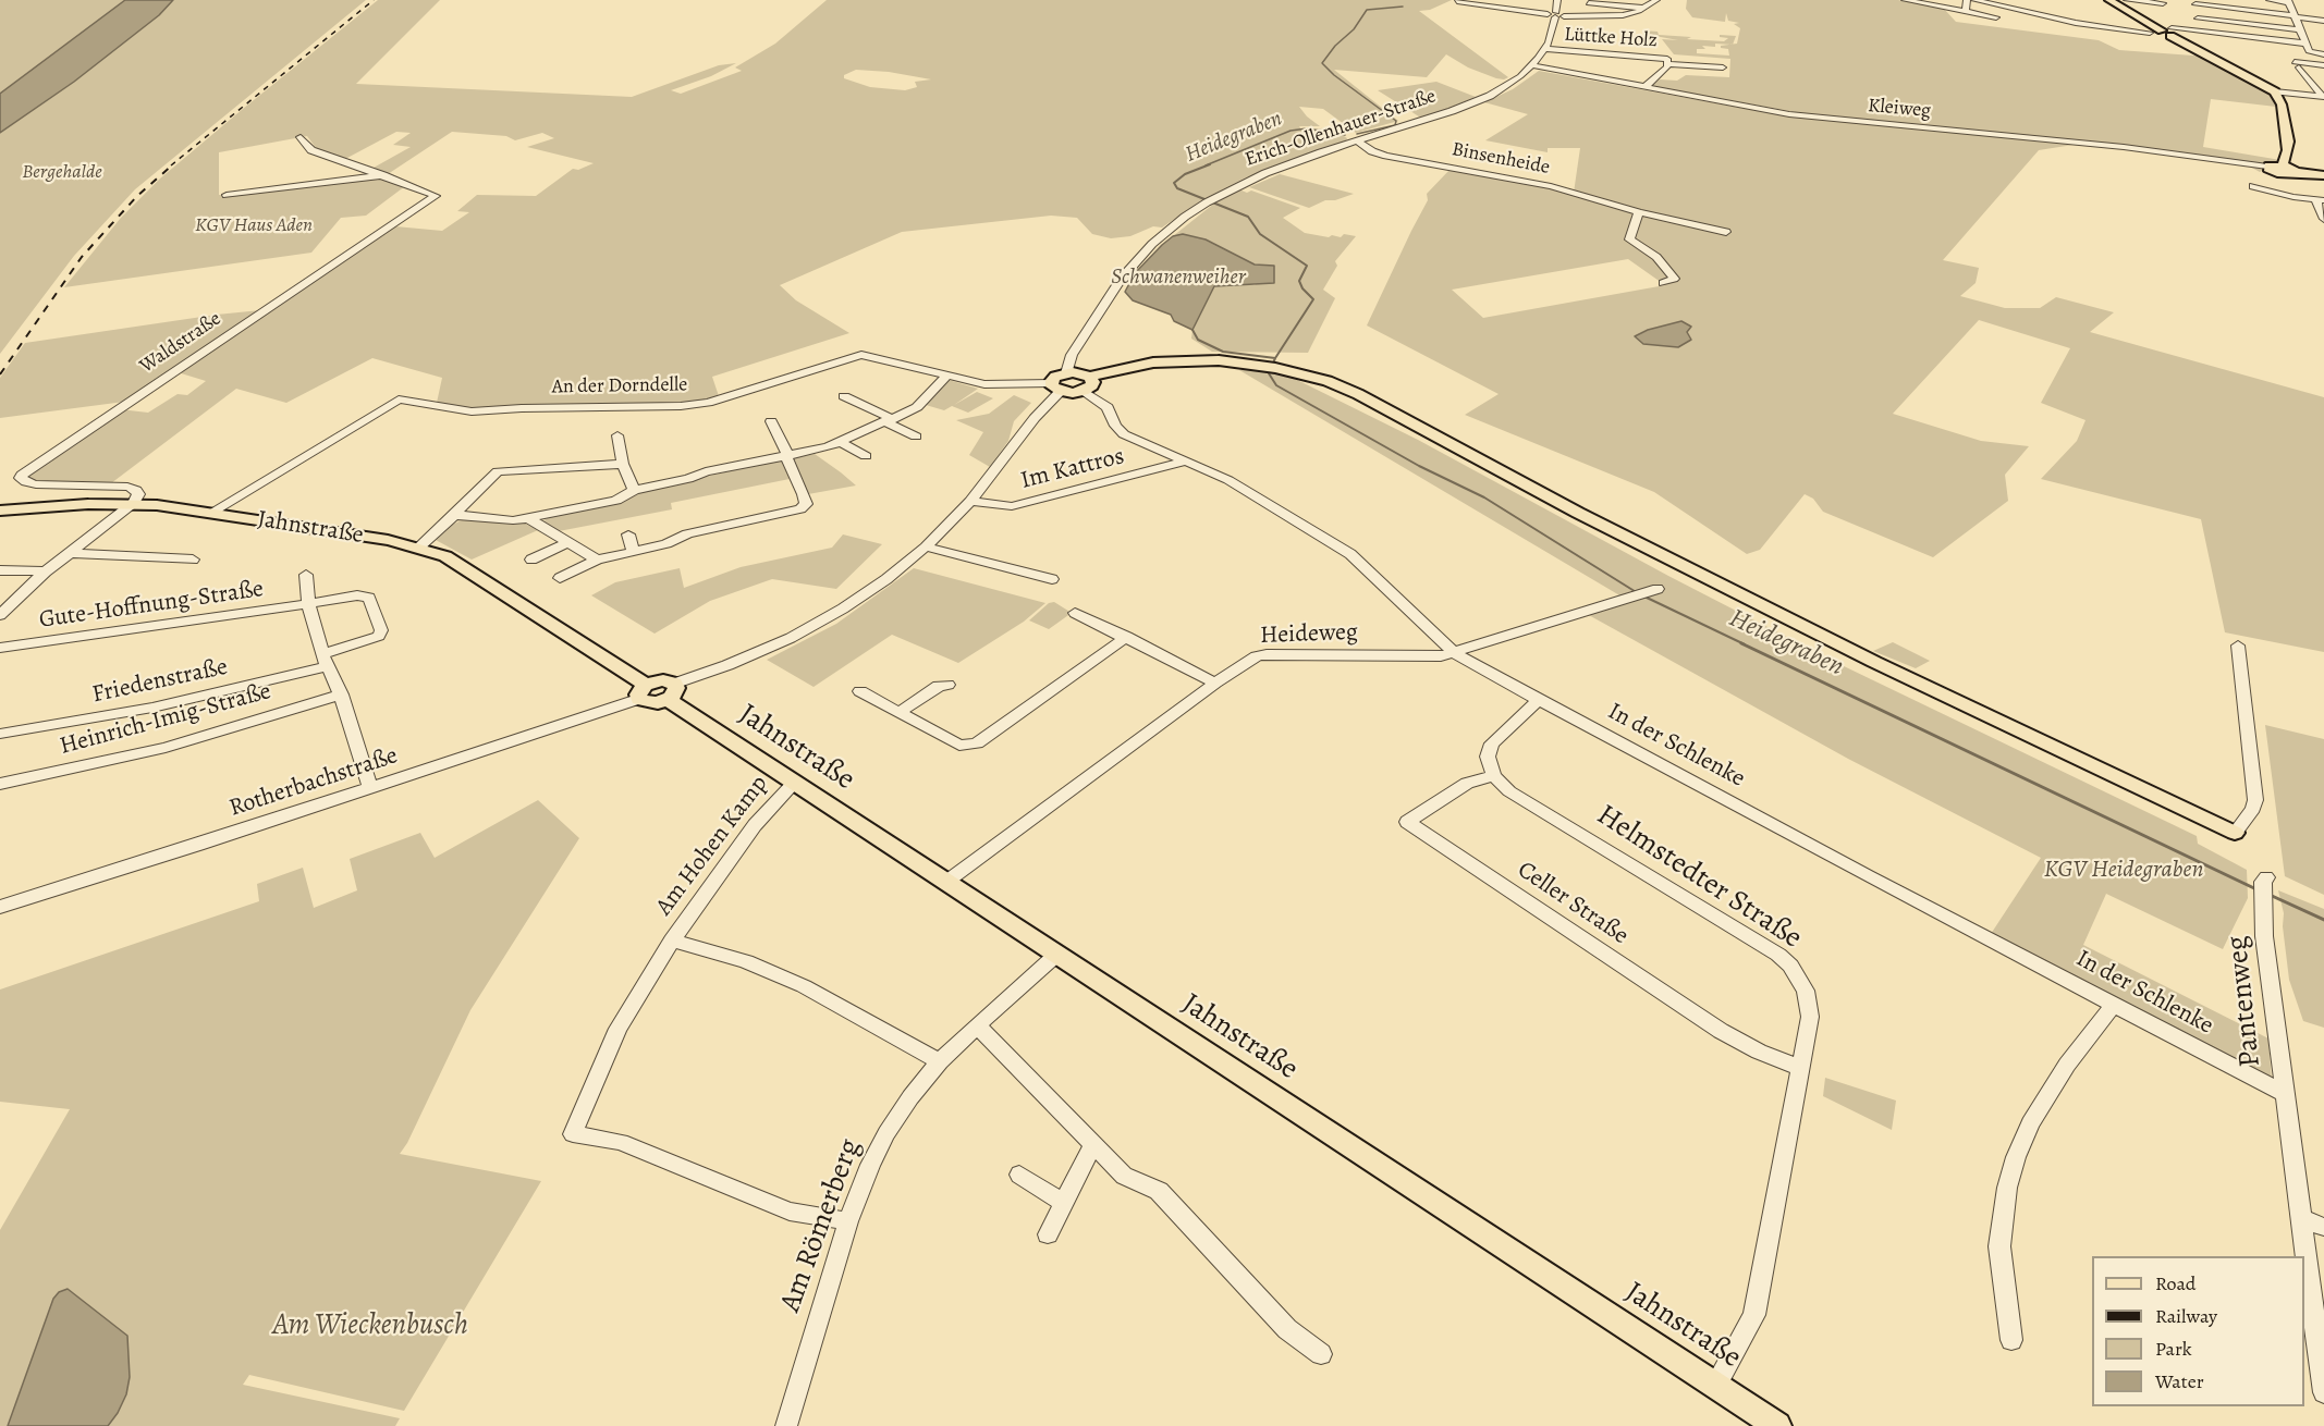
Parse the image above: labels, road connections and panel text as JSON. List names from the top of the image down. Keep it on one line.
{"streets":{"main road":["Jahnstraße"],"street":["Lüttke Holz","Kleiweg","Erich-Ollenhauer-Straße","Binsenheide","Waldstraße","An der Dorndelle","Im Kattros","Gute-Hoffnung-Straße","Heideweg","Friedenstraße","Heinrich-Imig-Straße","In der Schlenke","Rotherbachstraße","Am Hohen Kamp","Helmstedter Straße","Celler Straße","Pantenweg","Am Römerberg"]},"crossings":[["Lüttke Holz","Kleiweg"],["Lüttke Holz","Erich-Ollenhauer-Straße"],["Kleiweg","Erich-Ollenhauer-Straße"],["Erich-Ollenhauer-Straße","Binsenheide"],["Waldstraße","Jahnstraße"],["An der Dorndelle","Jahnstraße"],["Im Kattros","In der Schlenke"],["Jahnstraße","Heideweg"],["Jahnstraße","Rotherbachstraße"],["Jahnstraße","Am Hohen Kamp"],["Jahnstraße","Helmstedter Straße"],["Jahnstraße","Am Römerberg"],["Gute-Hoffnung-Straße","Friedenstraße"],["Heideweg","In der Schlenke"],["In der Schlenke","Pantenweg"],["Am Hohen Kamp","Am Römerberg"],["Helmstedter Straße","Celler Straße"]],"water":["Heidegraben","Schwanenweiher"],"parks":["Bergehalde","KGV Haus Aden","KGV Heidegraben","Am Wieckenbusch"],"legend":["Road","Railway","Park","Water"]}
